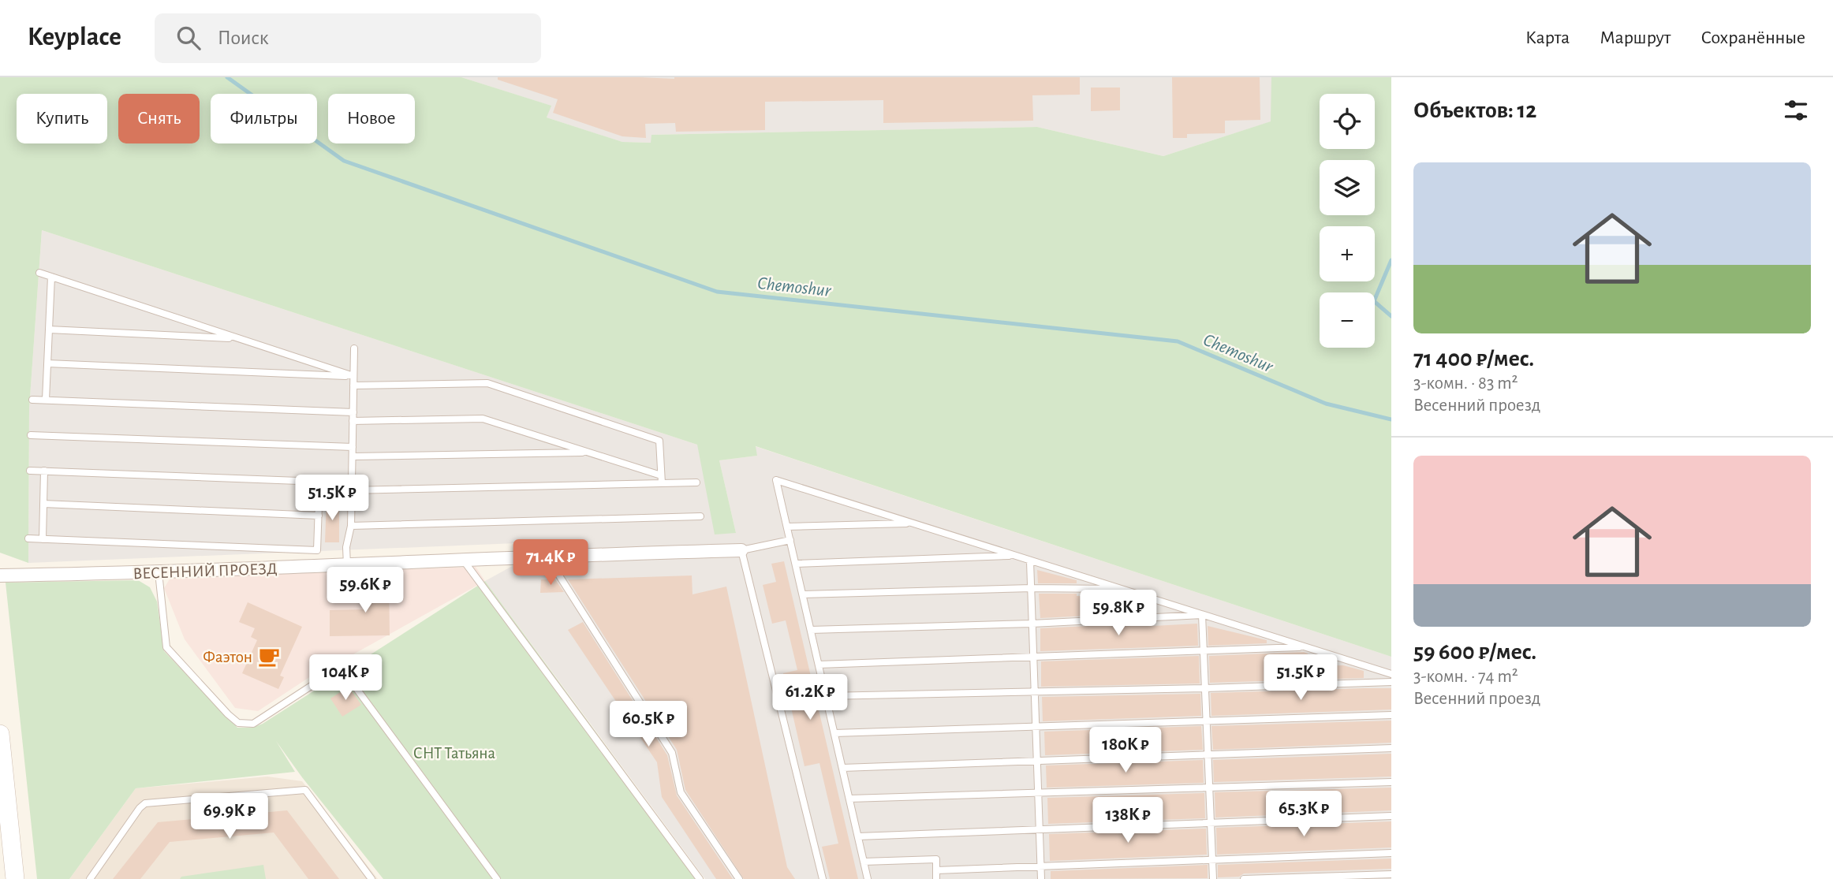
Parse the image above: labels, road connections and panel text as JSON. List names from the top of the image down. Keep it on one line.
{"streets":{"street":["ВЕСЕННИЙ ПРОЕЗД"]},"water":["Chemoshur"],"parks":["СНТ Татьяна"],"places":{"cafe":["Фаэтон"]},"page":{"header":"Keyplace","search":"Поиск","nav":["Карта","Маршрут","Сохранённые"],"heading":"Объектов: 12","map_buttons":["+","−"],"chip":["Купить","Снять","Фильтры","Новое"],"list":[{"name":"71 400 ₽/мес.","note":"3-комн. · 83 m² · Весенний проезд"},{"name":"59 600 ₽/мес.","note":"3-комн. · 74 m² · Весенний проезд"}],"price":["51.5K ₽","71.4K ₽","59.6K ₽","59.8K ₽","104K ₽","51.5K ₽","61.2K ₽","60.5K ₽","180K ₽","65.3K ₽","69.9K ₽","138K ₽"]}}
